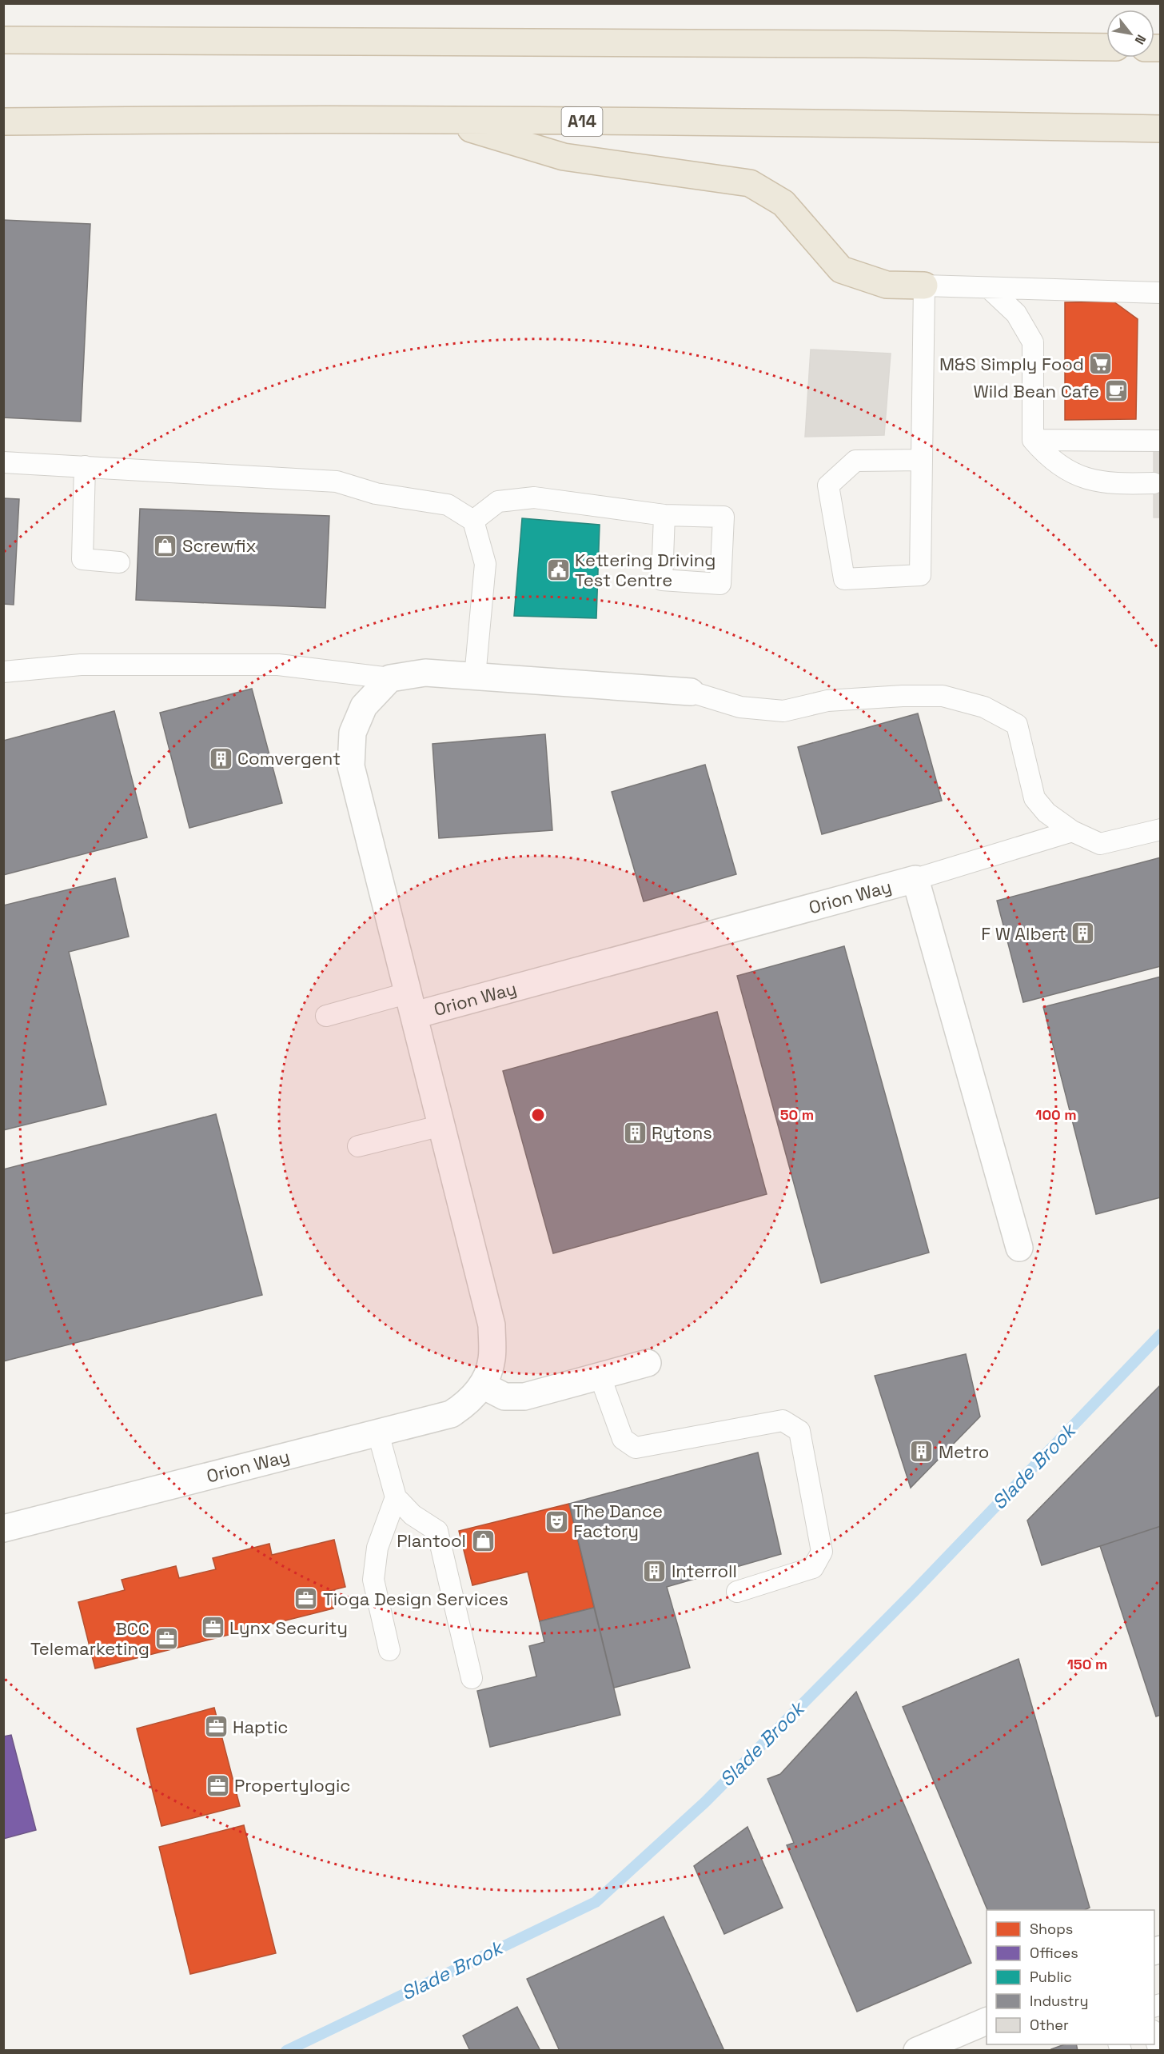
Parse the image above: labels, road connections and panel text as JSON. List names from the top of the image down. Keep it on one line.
{"streets":{"highway":["A14"],"street":["Orion Way"]},"water":["Slade Brook"],"places":{"supermarket":["M&S Simply Food"],"cafe":["Wild Bean Cafe"],"shop":["Screwfix","Plantool"],"public building":["Kettering Driving Test Centre"],"building":["Comvergent","F W Albert","Rytons","Metro","Interroll"],"theatre":["The Dance Factory"],"office":["Tioga Design Services","Lynx Security","BCC Telemarketing","Haptic","Propertylogic"]},"legend":["Shops","Offices","Public","Industry","Other"],"north":"bottom right","rings":["50 m","100 m","150 m"]}
